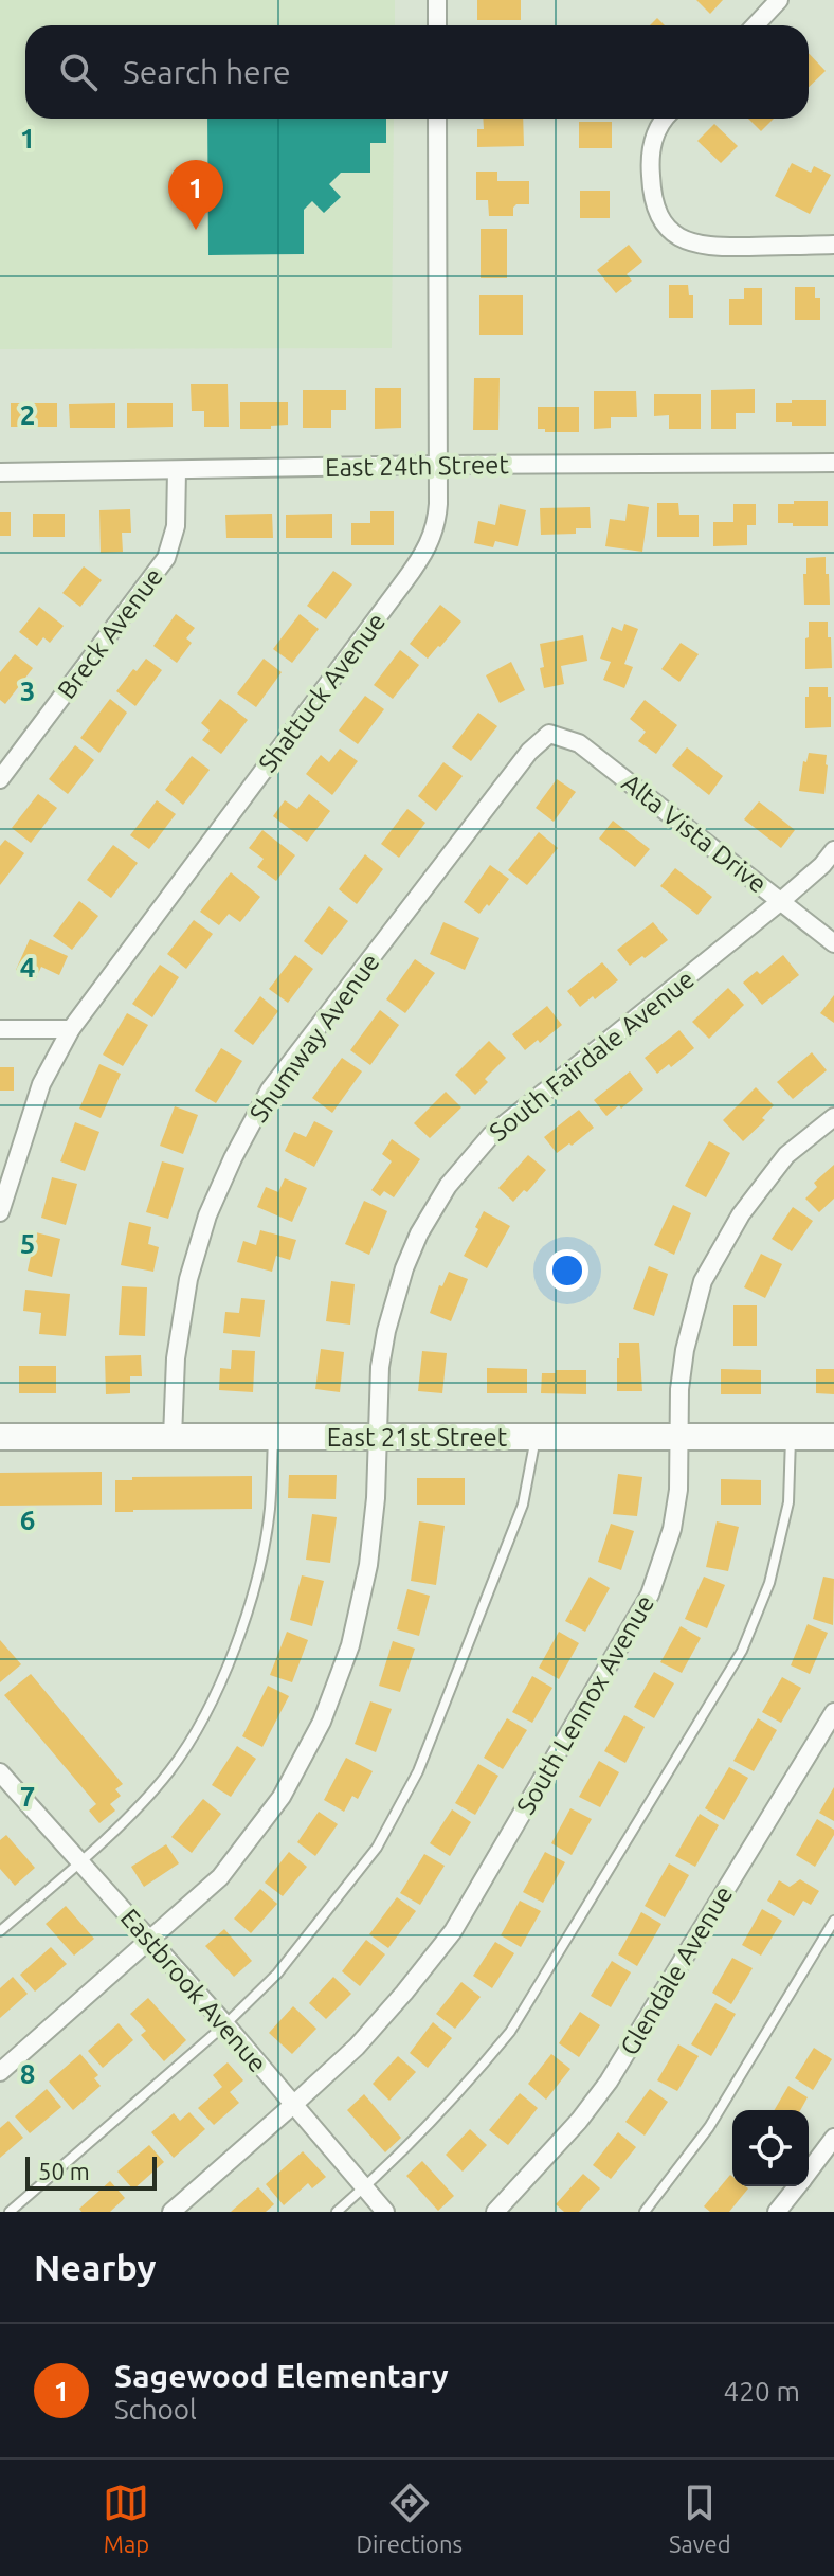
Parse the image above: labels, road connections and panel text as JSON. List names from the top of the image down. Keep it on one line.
{"streets":{"street":["East 24th Street","Breck Avenue","Shattuck Avenue","Alta Vista Drive","Shumway Avenue","South Fairdale Avenue","East 21st Street","South Lennox Avenue","Glendale Avenue","Eastbrook Avenue"]},"crossings":[["East 24th Street","Breck Avenue"],["East 24th Street","Shattuck Avenue"],["Alta Vista Drive","Shumway Avenue"],["Alta Vista Drive","South Fairdale Avenue"],["Shumway Avenue","East 21st Street"],["South Fairdale Avenue","East 21st Street"],["South Fairdale Avenue","Eastbrook Avenue"],["East 21st Street","South Lennox Avenue"],["South Lennox Avenue","Eastbrook Avenue"]],"scale_bar":"50 m","page":{"search":"Search here","pins":"1","scale":"50 m","heading":"Nearby","list":[{"mark":"1","name":"Sagewood Elementary","note":"School","value":"420 m"}],"nav":["Map","Directions","Saved"]},"grid":{"rows":["1","2","3","4","5","6","7","8"]}}
